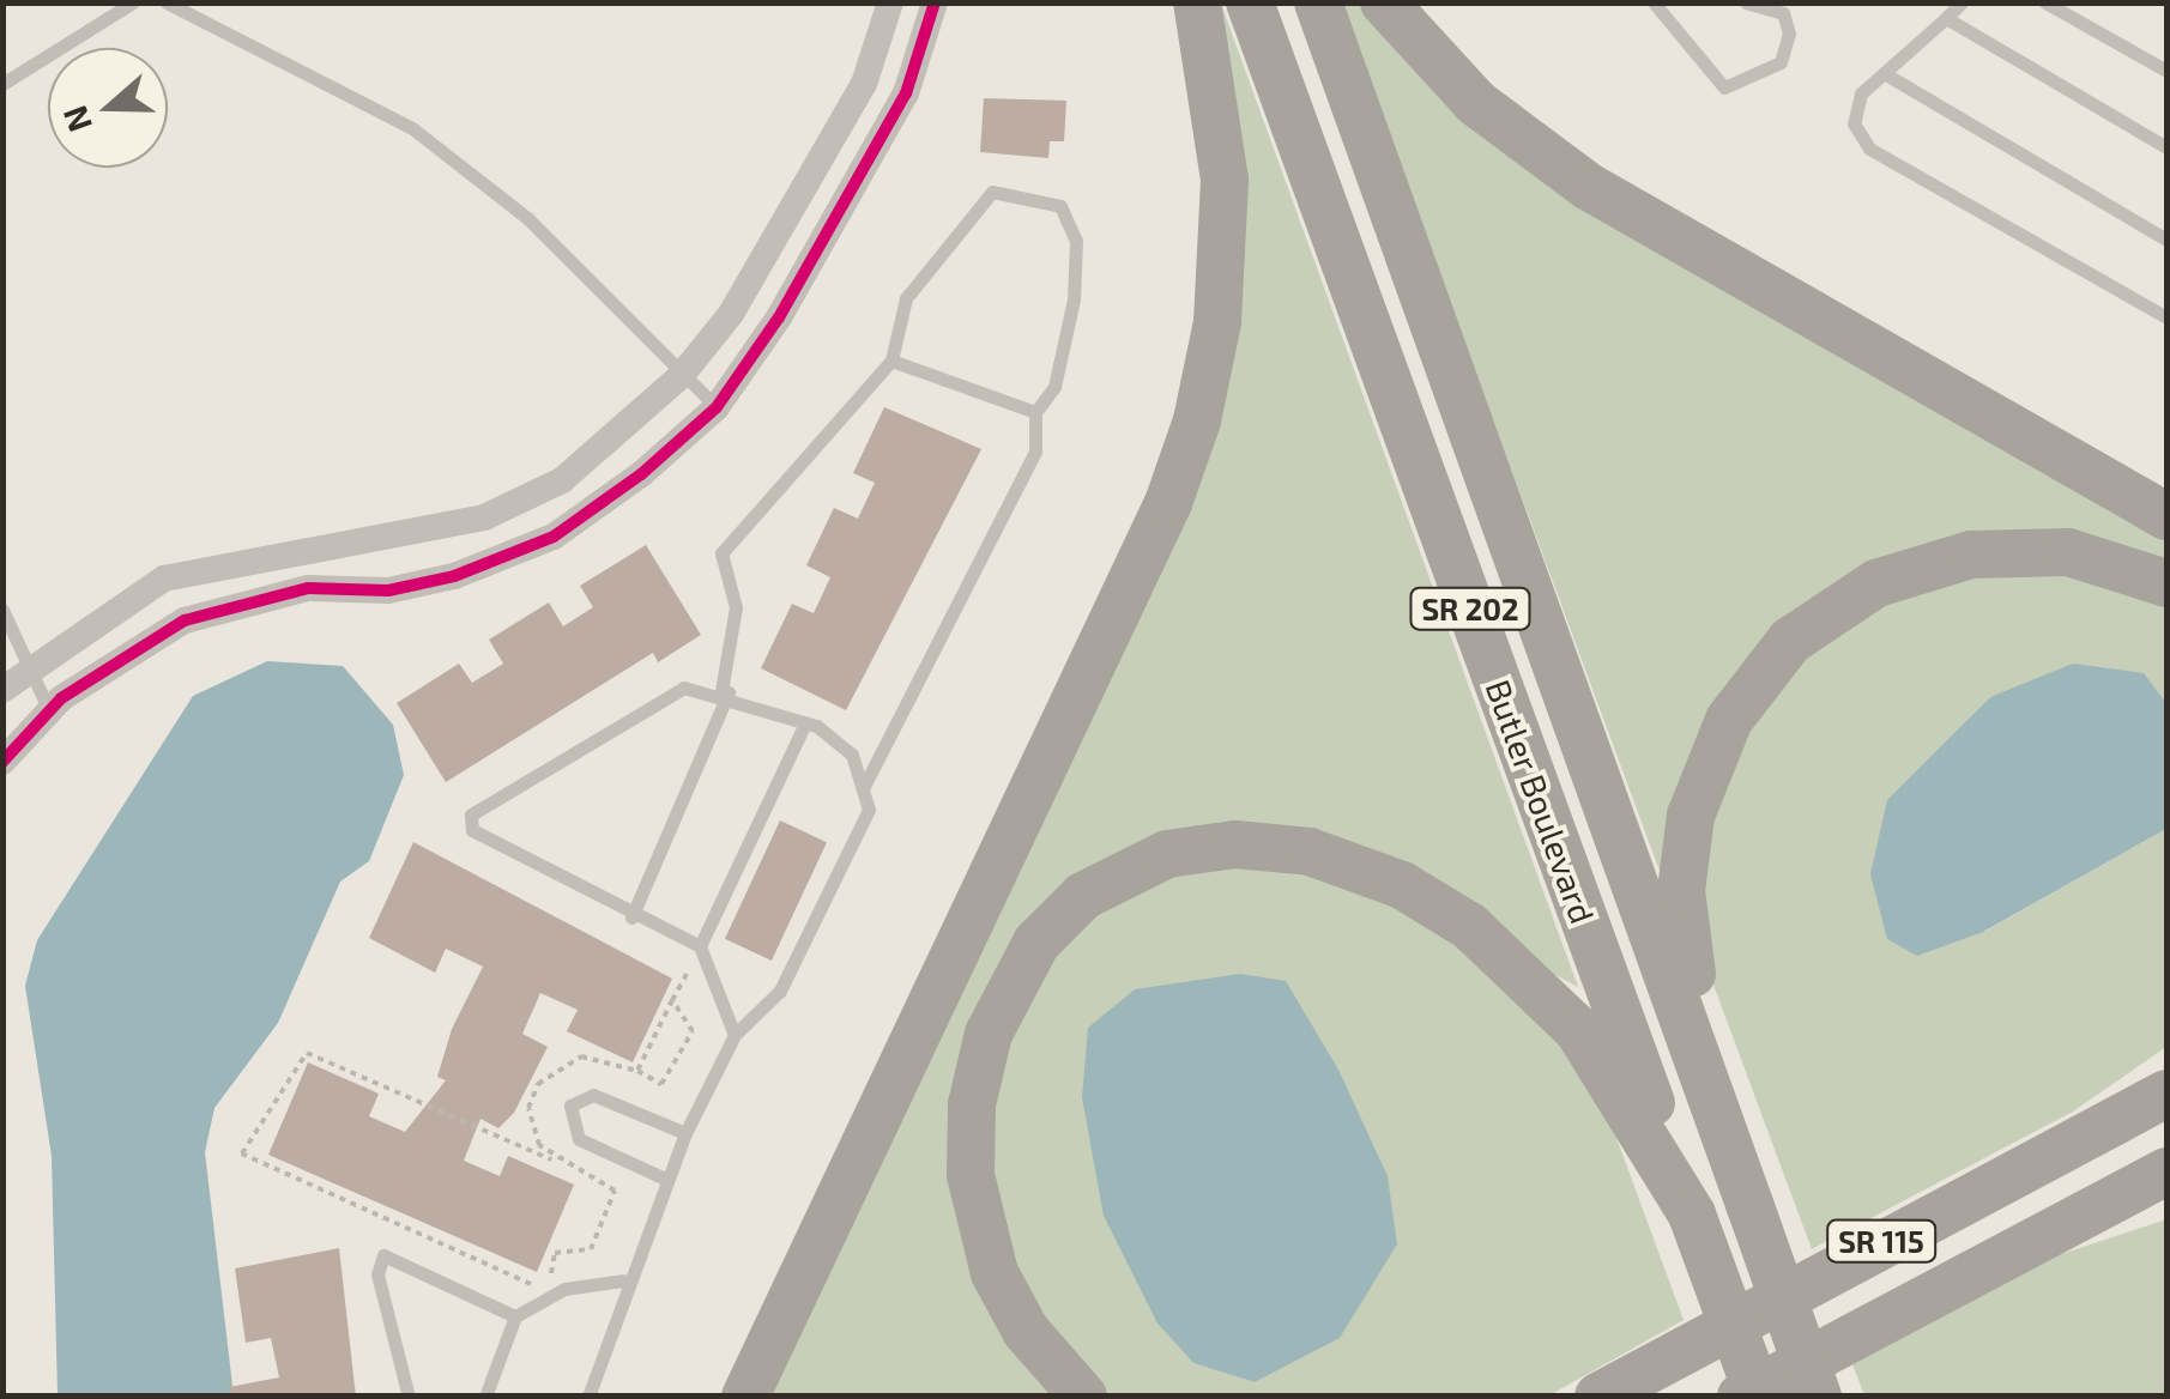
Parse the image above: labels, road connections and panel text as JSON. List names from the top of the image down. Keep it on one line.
{"streets":{"highway":["SR 202","Butler Boulevard","SR 115"]},"north":"left"}
